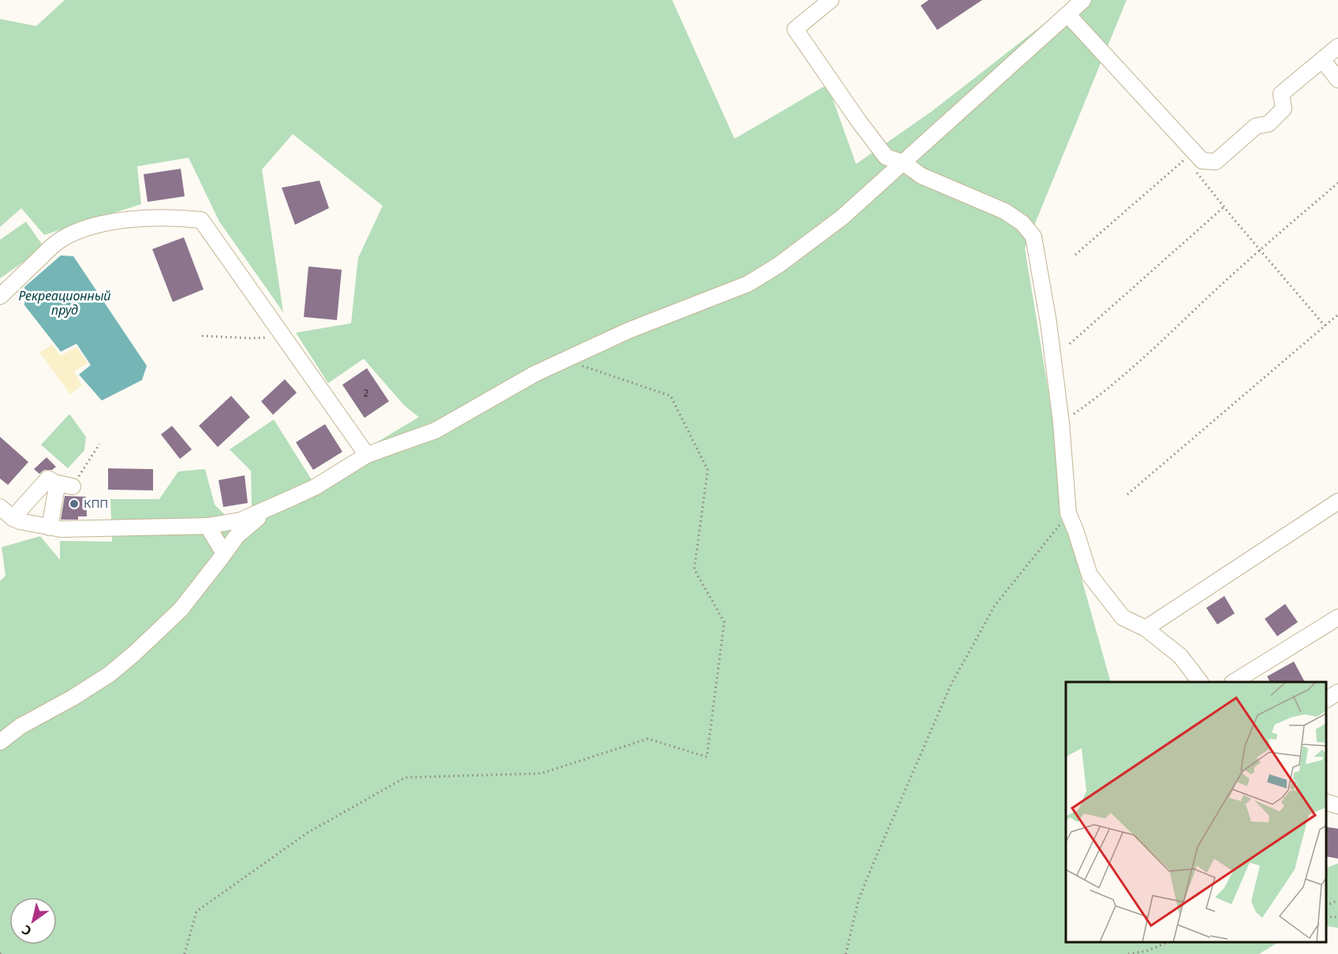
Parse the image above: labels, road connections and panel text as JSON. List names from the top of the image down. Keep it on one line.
{"water":["Рекреационный пруд"],"places":["КПП"],"house_numbers":["2"],"north":"bottom left"}
